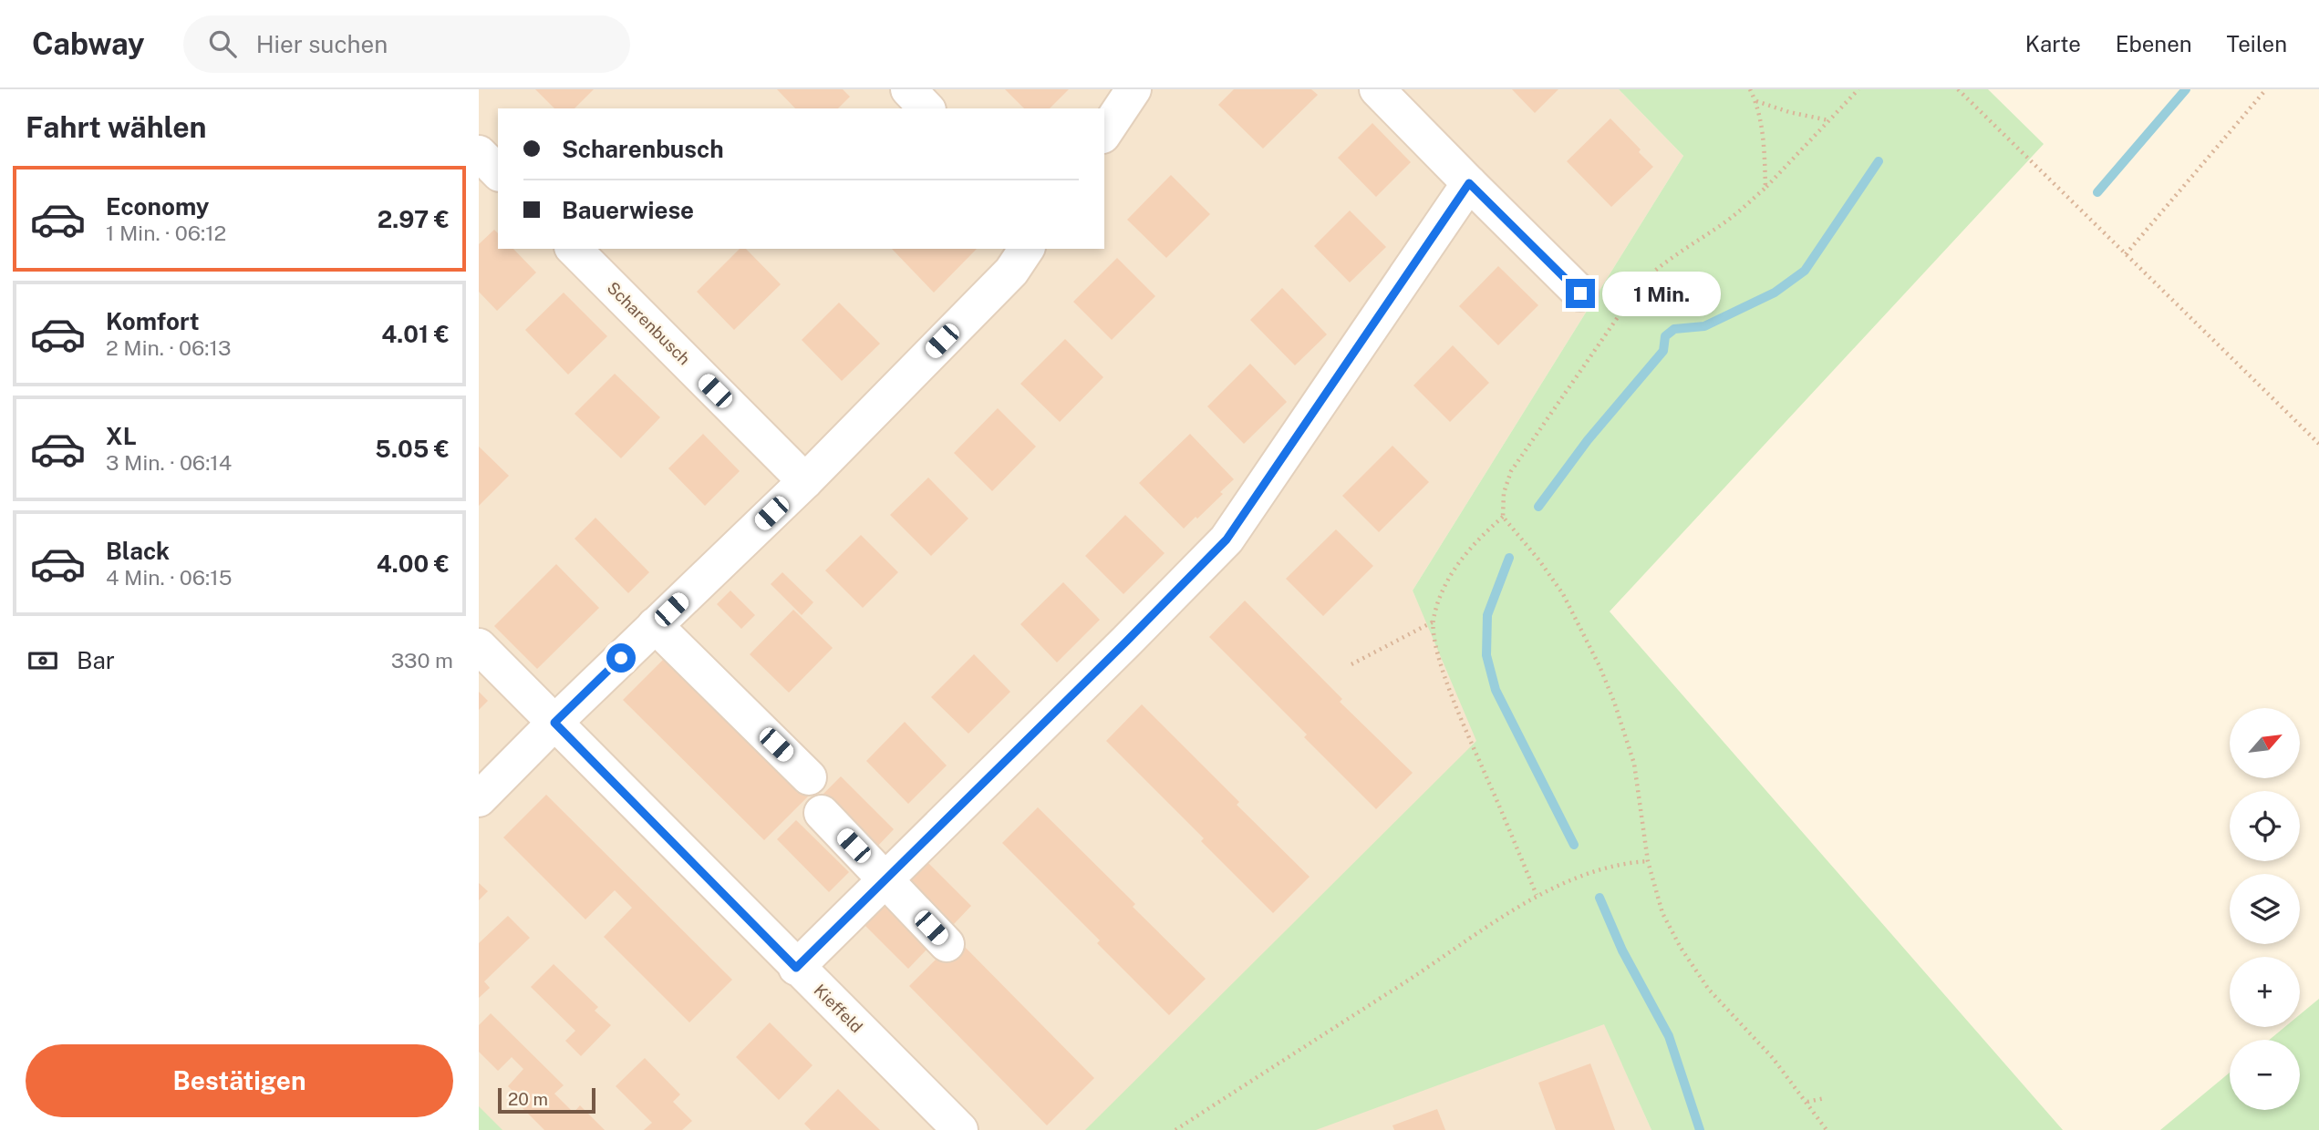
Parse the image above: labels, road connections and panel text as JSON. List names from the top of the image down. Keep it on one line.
{"streets":{"street":["Scharenbusch","Kieffeld"]},"scale_bar":"20 m","north":"top right","page":{"header":"Cabway","search":"Hier suchen","nav":["Karte","Ebenen","Teilen"],"heading":"Fahrt wählen","banner":["Scharenbusch","Bauerwiese"],"list":[{"name":"Economy","note":"1 Min. · 06:12","value":"2.97 €"},{"name":"Komfort","note":"2 Min. · 06:13","value":"4.01 €"},{"name":"XL","note":"3 Min. · 06:14","value":"5.05 €"},{"name":"Black","note":"4 Min. · 06:15","value":"4.00 €"}],"bubble":"1 Min.","pay":["Bar","330 m"],"map_buttons":["+","−"],"buttons":"Bestätigen","scale":"20 m"}}
